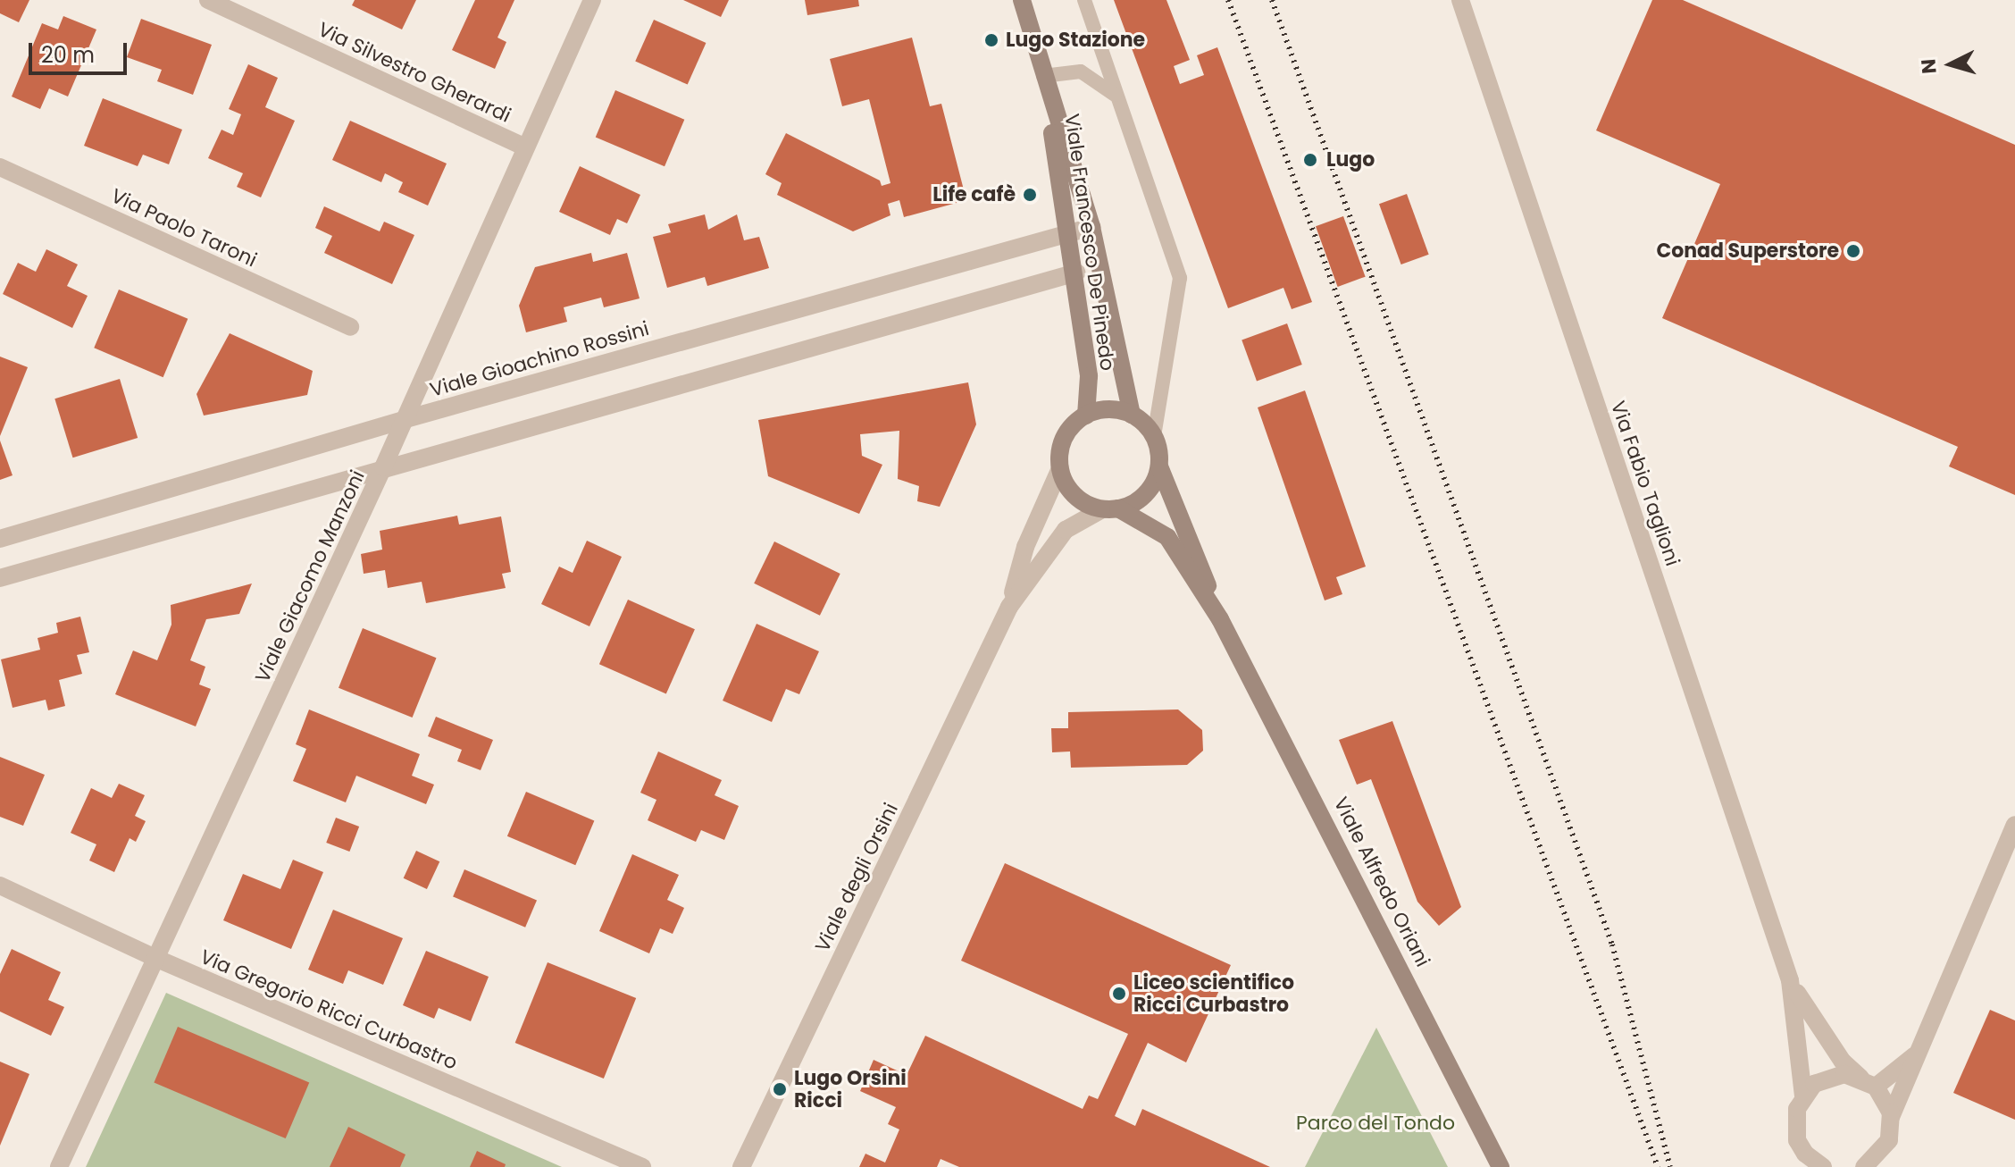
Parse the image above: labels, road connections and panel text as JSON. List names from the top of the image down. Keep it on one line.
{"streets":{"main road":["Viale Francesco De Pinedo","Viale Alfredo Oriani"],"street":["Via Silvestro Gherardi","Via Paolo Taroni","Viale Gioachino Rossini","Via Fabio Taglioni","Viale Giacomo Manzoni","Viale degli Orsini","Via Gregorio Ricci Curbastro"]},"crossings":[["Via Silvestro Gherardi","Viale Giacomo Manzoni"],["Viale Francesco De Pinedo","Viale Gioachino Rossini"],["Viale Francesco De Pinedo","Viale degli Orsini"],["Viale Francesco De Pinedo","Viale Alfredo Oriani"],["Viale Gioachino Rossini","Viale Giacomo Manzoni"],["Viale Giacomo Manzoni","Via Gregorio Ricci Curbastro"],["Viale degli Orsini","Viale Alfredo Oriani"]],"parks":["Parco del Tondo"],"places":["Lugo Stazione","Lugo","Life cafè","Conad Superstore","Liceo scientifico Ricci Curbastro","Lugo Orsini Ricci"],"scale_bar":"20 m","north":"left"}
